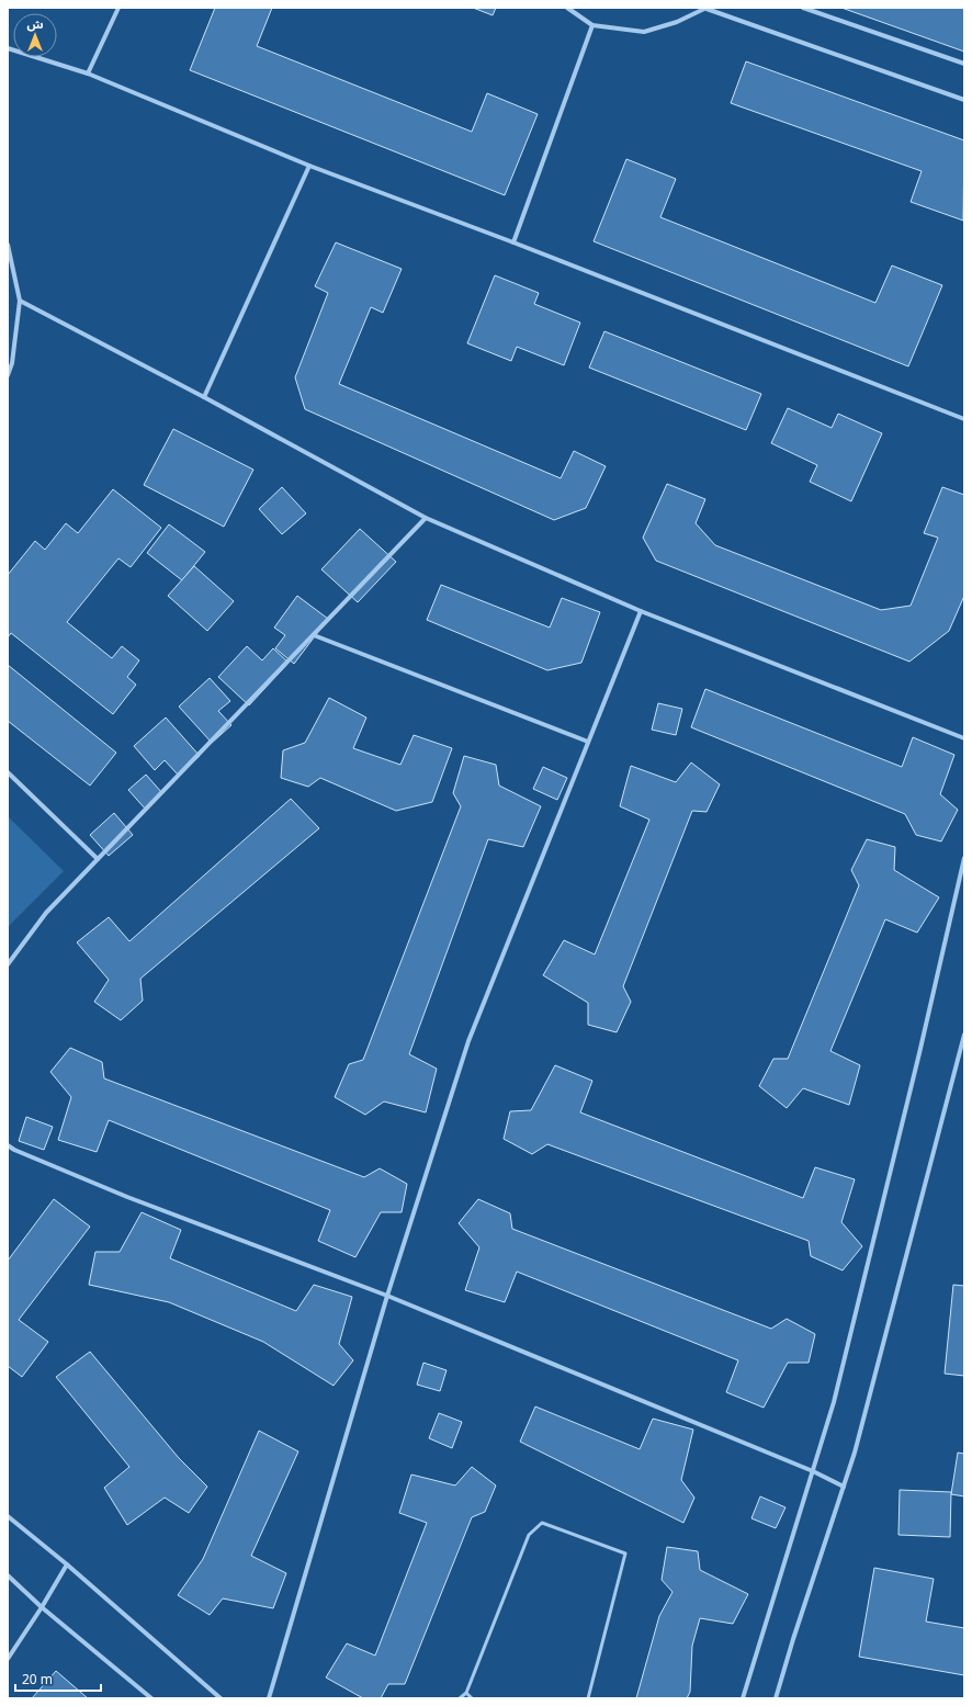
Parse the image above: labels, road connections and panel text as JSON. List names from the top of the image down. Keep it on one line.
{"scale_bar":"20 m","north":"top"}
